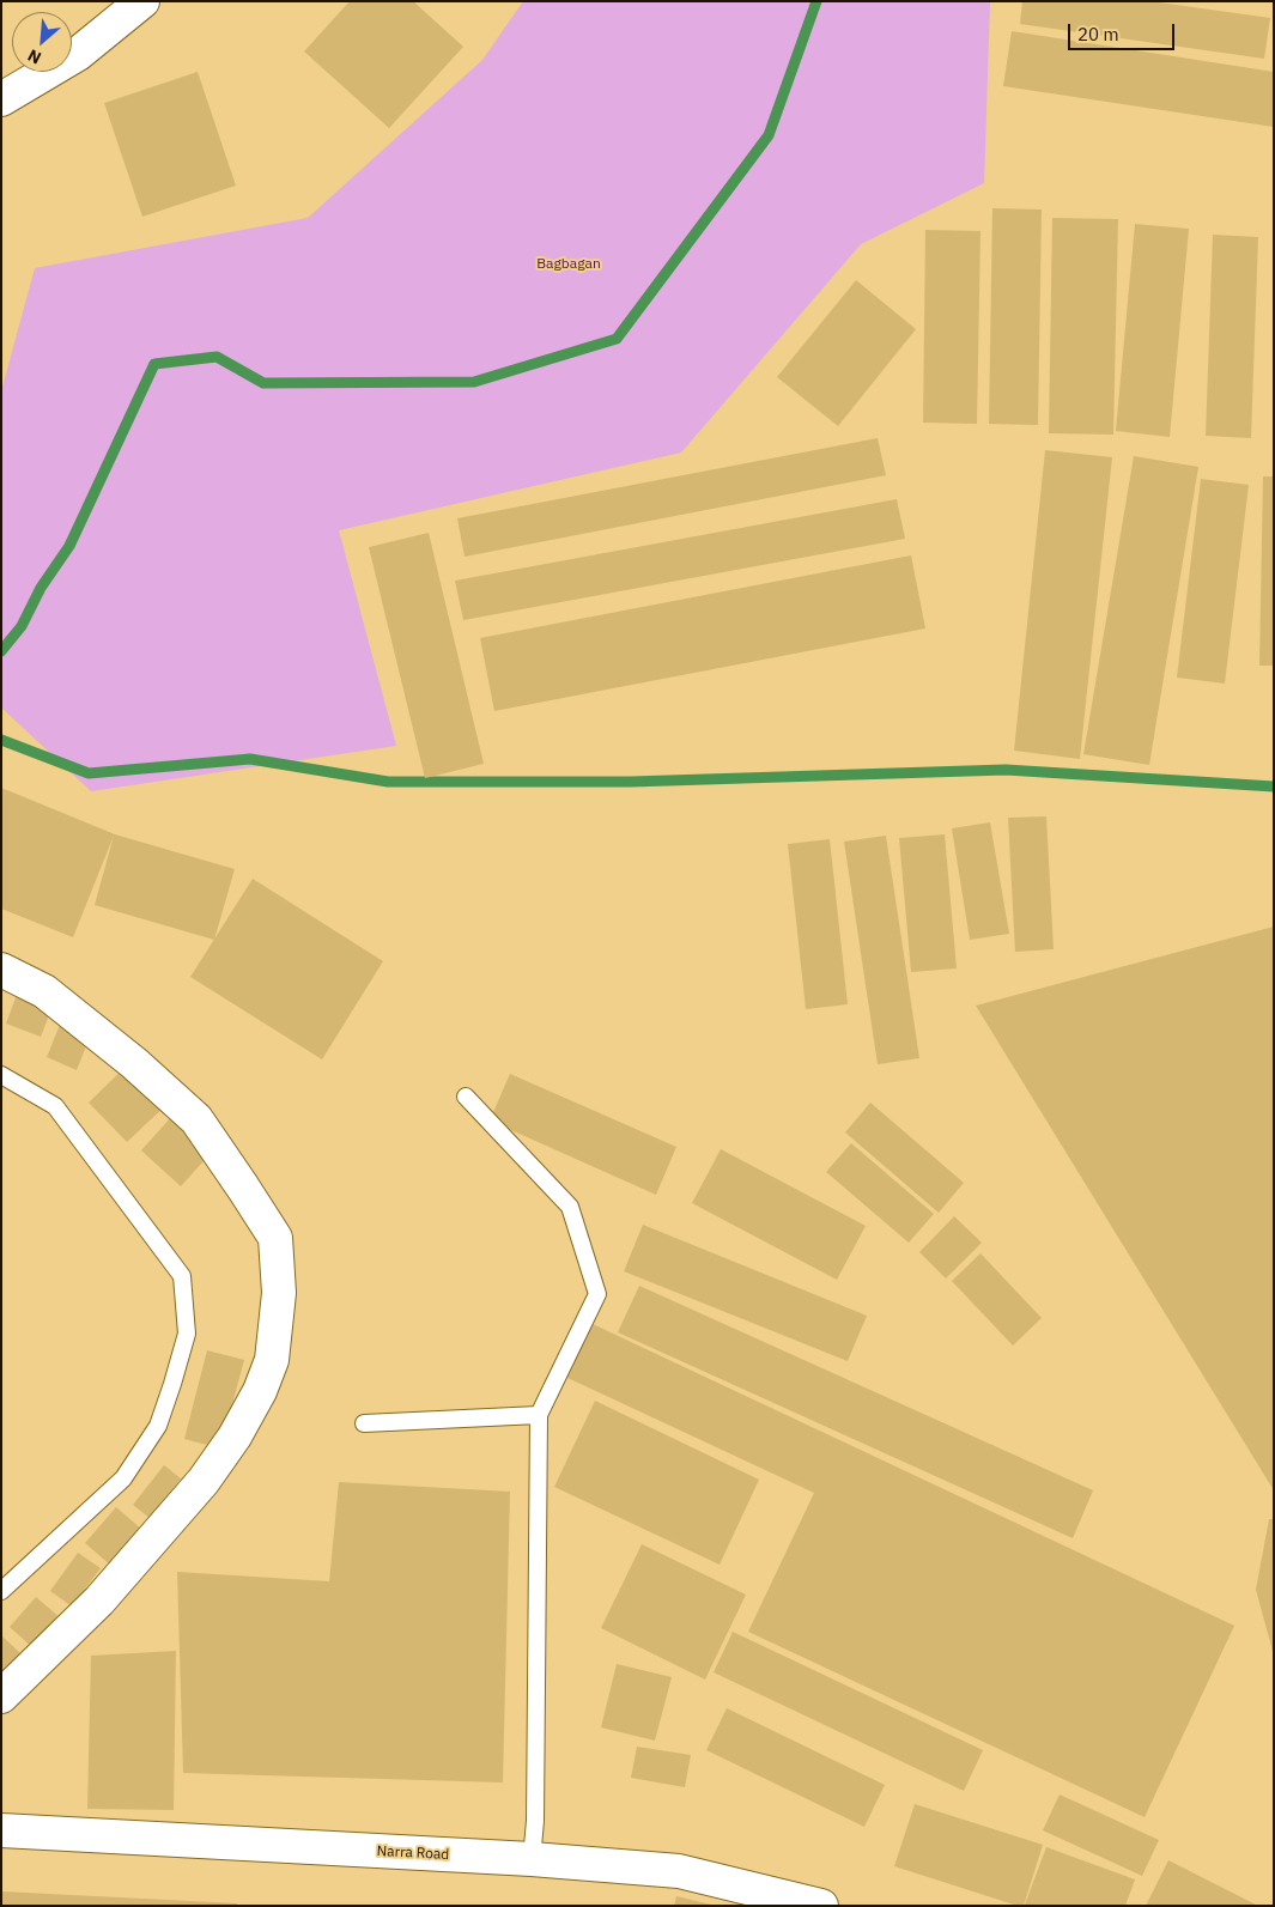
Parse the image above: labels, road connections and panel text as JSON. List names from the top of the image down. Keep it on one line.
{"streets":{"street":["Narra Road"]},"parks":["Bagbagan"],"scale_bar":"20 m","north":"bottom left"}
